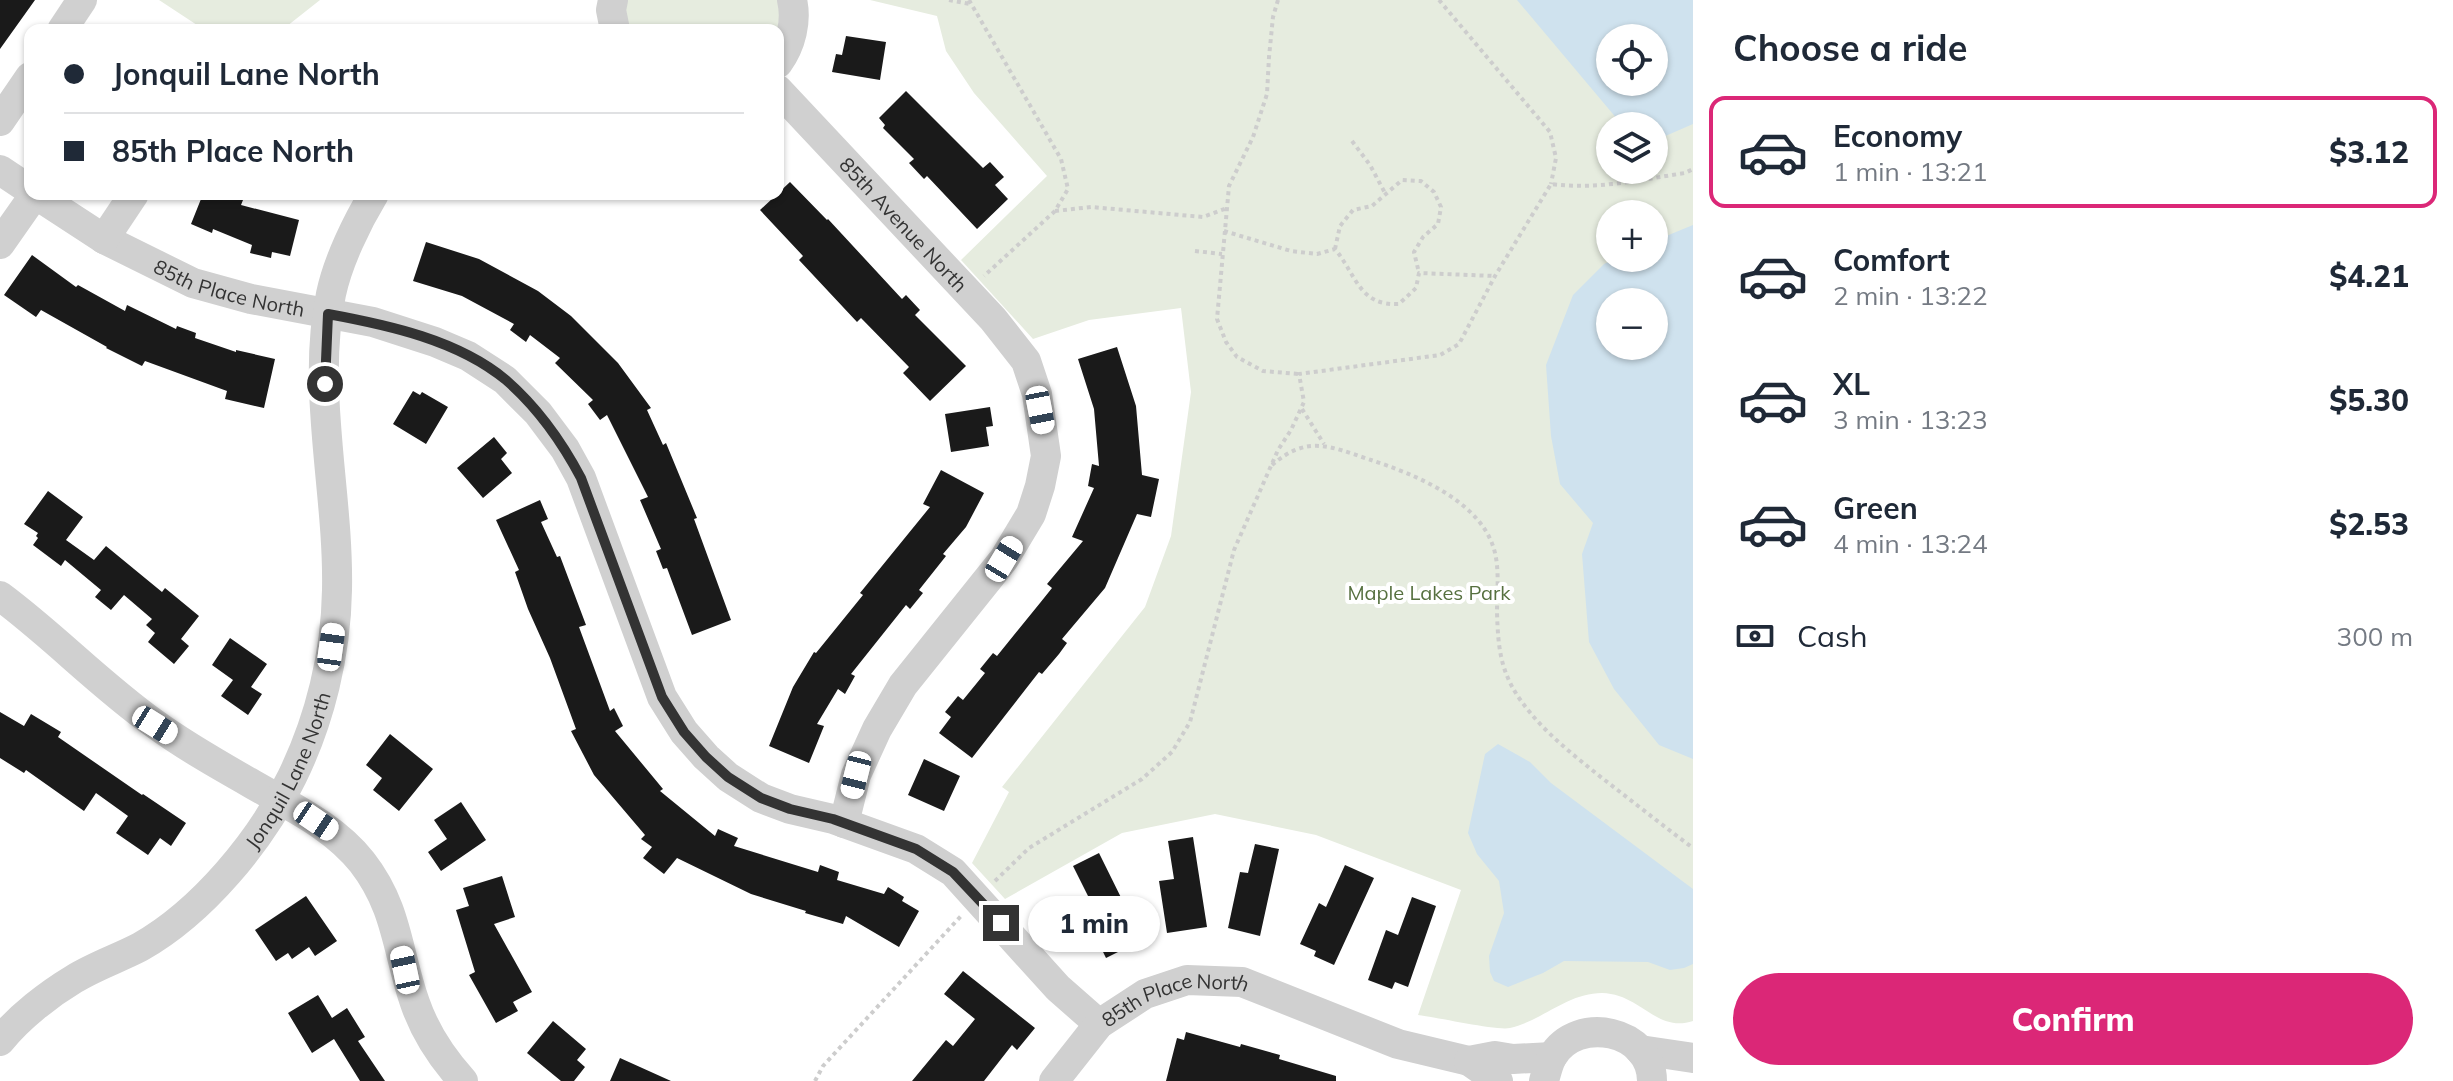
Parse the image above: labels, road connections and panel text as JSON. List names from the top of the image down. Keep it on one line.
{"streets":{"street":["85th Avenue North","85th Place North","Jonquil Lane North"]},"crossings":[["85th Avenue North","85th Place North"],["85th Place North","Jonquil Lane North"]],"parks":["Maple Lakes Park"],"page":{"heading":"Choose a ride","map_buttons":["+","−"],"banner":["Jonquil Lane North","85th Place North"],"list":[{"name":"Economy","note":"1 min · 13:21","value":"$3.12"},{"name":"Comfort","note":"2 min · 13:22","value":"$4.21"},{"name":"XL","note":"3 min · 13:23","value":"$5.30"},{"name":"Green","note":"4 min · 13:24","value":"$2.53"}],"pay":["Cash","300 m"],"bubble":"1 min","buttons":"Confirm"}}
